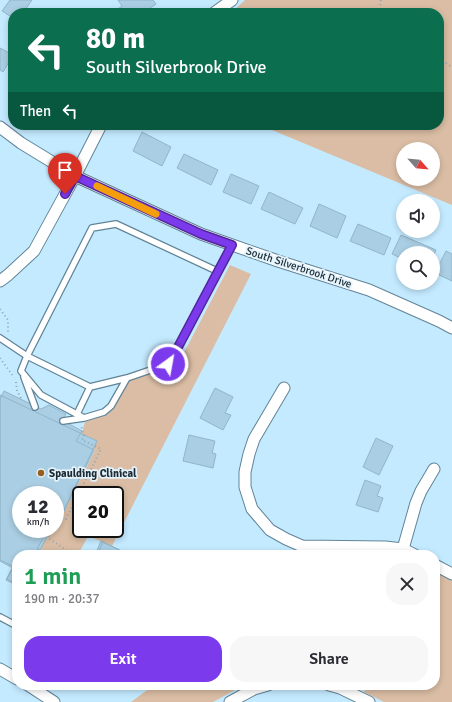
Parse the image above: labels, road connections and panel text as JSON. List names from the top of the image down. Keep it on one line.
{"streets":{"street":["South Silverbrook Drive"]},"places":["Spaulding Clinical"],"north":"bottom right","page":{"turn":["80 m","South Silverbrook Drive"],"then":"Then","speed":"12 km/h","limit":"20","heading":["1 min","190 m · 20:37"],"buttons":["Exit","Share"]}}
